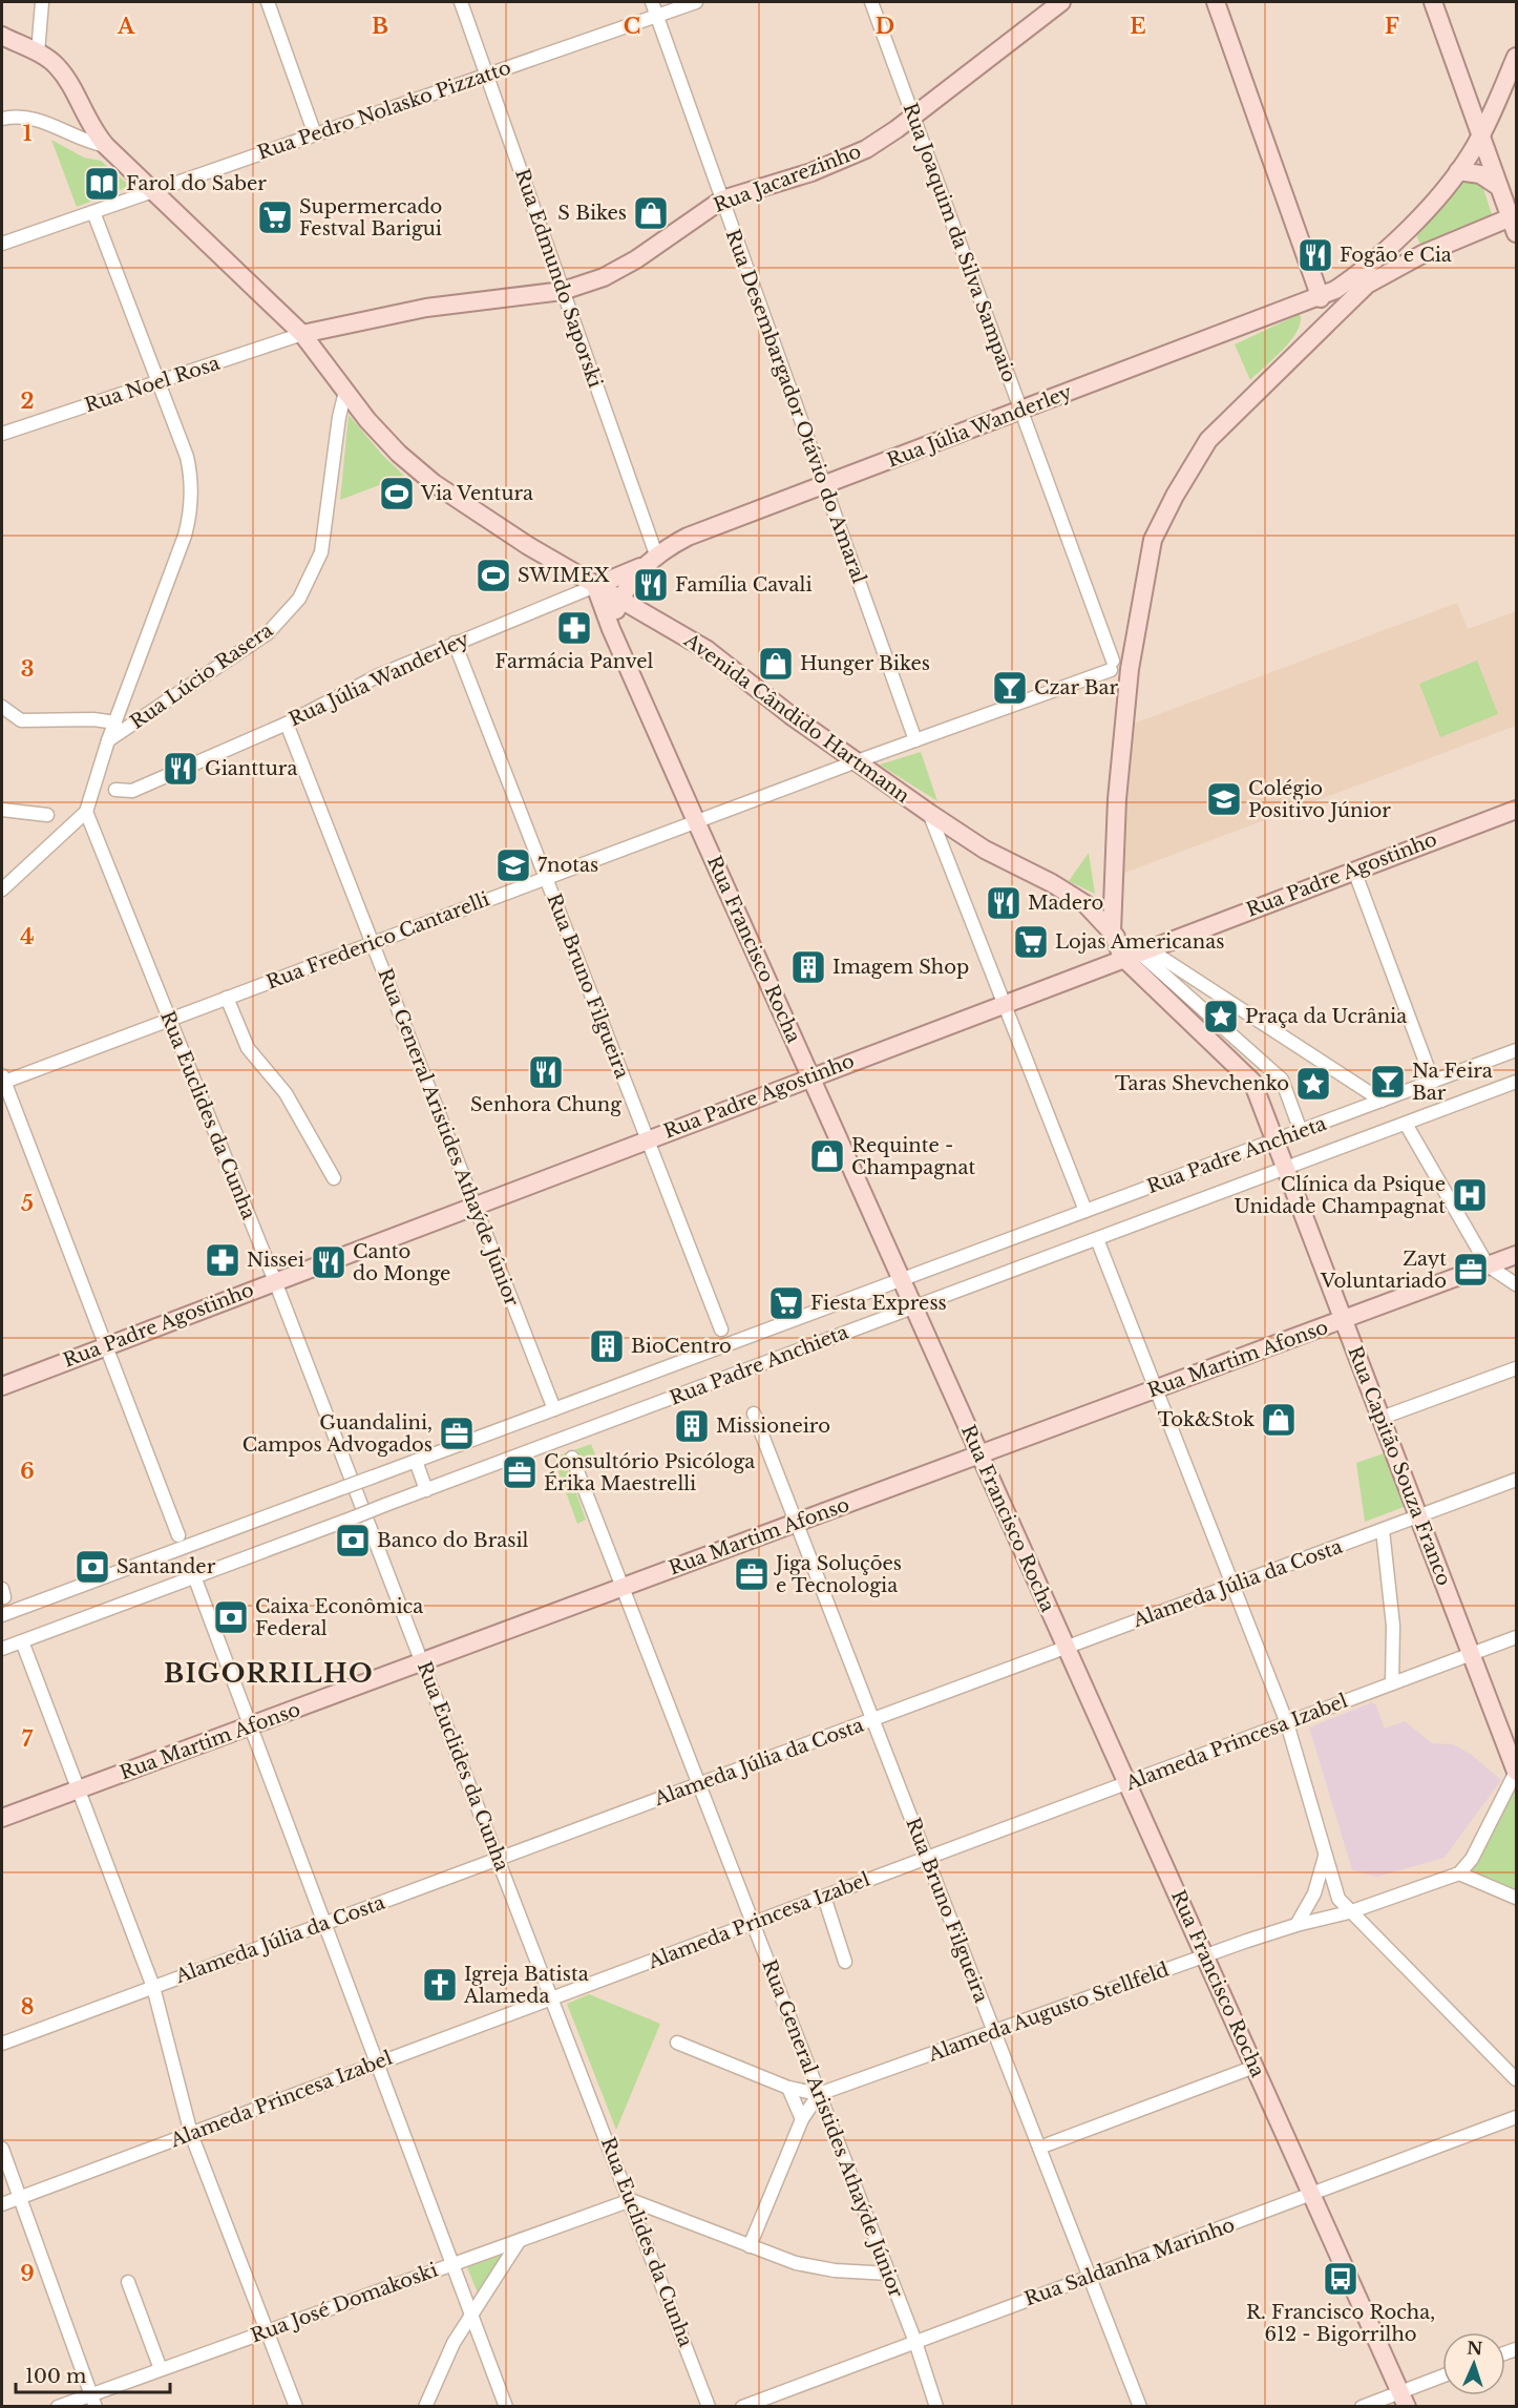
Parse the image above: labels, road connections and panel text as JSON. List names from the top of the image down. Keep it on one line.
{"streets":{"main road":["Rua Jacarezinho","Rua Júlia Wanderley","Avenida Cândido Hartmann","Rua Padre Agostinho","Rua Francisco Rocha","Rua Martim Afonso","Rua Capitão Souza Franco"],"street":["Rua Pedro Nolasko Pizzatto","Rua Joaquim da Silva Sampaio","Rua Edmundo Saporski","Rua Noel Rosa","Rua Desembargador Otávio do Amaral","Rua Lúcio Rasera","Rua Frederico Cantarelli","Rua Bruno Filgueira","Rua Euclides da Cunha","Rua General Aristides Athaýde Júnior","Rua Padre Anchieta","Alameda Júlia da Costa","Alameda Princesa Izabel","Alameda Augusto Stellfeld","Rua Saldanha Marinho","Rua José Domakoski"]},"crossings":[["Rua Pedro Nolasko Pizzatto","Rua Edmundo Saporski"],["Rua Pedro Nolasko Pizzatto","Rua Desembargador Otávio do Amaral"],["Rua Pedro Nolasko Pizzatto","Avenida Cândido Hartmann"],["Rua Jacarezinho","Rua Joaquim da Silva Sampaio"],["Rua Jacarezinho","Rua Edmundo Saporski"],["Rua Jacarezinho","Rua Noel Rosa"],["Rua Jacarezinho","Rua Desembargador Otávio do Amaral"],["Rua Jacarezinho","Avenida Cândido Hartmann"],["Rua Joaquim da Silva Sampaio","Rua Júlia Wanderley"],["Rua Joaquim da Silva Sampaio","Rua Frederico Cantarelli"],["Rua Edmundo Saporski","Rua Júlia Wanderley"],["Rua Noel Rosa","Avenida Cândido Hartmann"],["Rua Desembargador Otávio do Amaral","Rua Júlia Wanderley"],["Rua Desembargador Otávio do Amaral","Rua Frederico Cantarelli"],["Rua Júlia Wanderley","Avenida Cândido Hartmann"],["Rua Júlia Wanderley","Rua Francisco Rocha"],["Rua Júlia Wanderley","Rua Bruno Filgueira"],["Rua Júlia Wanderley","Rua General Aristides Athaýde Júnior"],["Rua Lúcio Rasera","Avenida Cândido Hartmann"],["Avenida Cândido Hartmann","Rua Frederico Cantarelli"],["Avenida Cândido Hartmann","Rua Francisco Rocha"],["Rua Padre Agostinho","Rua Francisco Rocha"],["Rua Padre Agostinho","Rua Bruno Filgueira"],["Rua Padre Agostinho","Rua Euclides da Cunha"],["Rua Padre Agostinho","Rua General Aristides Athaýde Júnior"],["Rua Padre Agostinho","Rua Capitão Souza Franco"],["Rua Frederico Cantarelli","Rua Francisco Rocha"],["Rua Frederico Cantarelli","Rua Bruno Filgueira"],["Rua Frederico Cantarelli","Rua Euclides da Cunha"],["Rua Frederico Cantarelli","Rua General Aristides Athaýde Júnior"],["Rua Francisco Rocha","Rua Padre Anchieta"],["Rua Francisco Rocha","Rua Martim Afonso"],["Rua Francisco Rocha","Alameda Júlia da Costa"],["Rua Francisco Rocha","Alameda Princesa Izabel"],["Rua Francisco Rocha","Alameda Augusto Stellfeld"],["Rua Francisco Rocha","Rua Saldanha Marinho"],["Rua Bruno Filgueira","Rua Martim Afonso"],["Rua Bruno Filgueira","Alameda Júlia da Costa"],["Rua Bruno Filgueira","Alameda Princesa Izabel"],["Rua Bruno Filgueira","Alameda Augusto Stellfeld"],["Rua Bruno Filgueira","Rua Saldanha Marinho"],["Rua Euclides da Cunha","Rua Martim Afonso"],["Rua Euclides da Cunha","Alameda Júlia da Costa"],["Rua Euclides da Cunha","Alameda Princesa Izabel"],["Rua Euclides da Cunha","Rua José Domakoski"],["Rua General Aristides Athaýde Júnior","Rua Padre Anchieta"],["Rua General Aristides Athaýde Júnior","Rua Martim Afonso"],["Rua General Aristides Athaýde Júnior","Alameda Júlia da Costa"],["Rua General Aristides Athaýde Júnior","Alameda Princesa Izabel"],["Rua General Aristides Athaýde Júnior","Alameda Augusto Stellfeld"],["Rua General Aristides Athaýde Júnior","Rua Saldanha Marinho"],["Rua Padre Anchieta","Rua Capitão Souza Franco"],["Rua Martim Afonso","Rua Capitão Souza Franco"],["Rua Capitão Souza Franco","Alameda Júlia da Costa"],["Rua Capitão Souza Franco","Alameda Princesa Izabel"]],"districts":["BIGORRILHO"],"places":{"library":["Farol do Saber"],"shop":["S Bikes","Hunger Bikes","Requinte - Champagnat","Tok&Stok"],"supermarket":["Supermercado Festval Barigui","Lojas Americanas","Fiesta Express"],"restaurant":["Fogão e Cia","Família Cavali","Gianttura","Madero","Senhora Chung","Canto do Monge"],"sports":["Via Ventura","SWIMEX"],"pharmacy":["Farmácia Panvel","Nissei"],"bar":["Czar Bar","Na Feira Bar"],"school or university":["Colégio Positivo Júnior","7notas"],"building":["Imagem Shop","BioCentro","Missioneiro"],"place":["Praça da Ucrânia","Taras Shevchenko"],"hospital":["Clínica da Psique Unidade Champagnat"],"office":["Zayt Voluntariado","Guandalini, Campos Advogados","Consultório Psicóloga Érika Maestrelli","Jiga Soluções e Tecnologia"],"bank":["Banco do Brasil","Santander","Caixa Econômica Federal"],"church":["Igreja Batista Alameda"],"bus stop":["R. Francisco Rocha, 612 - Bigorrilho"]},"scale_bar":"100 m","north":"top","grid":{"columns":["A","B","C","D","E","F"],"rows":["1","2","3","4","5","6","7","8","9"]}}
